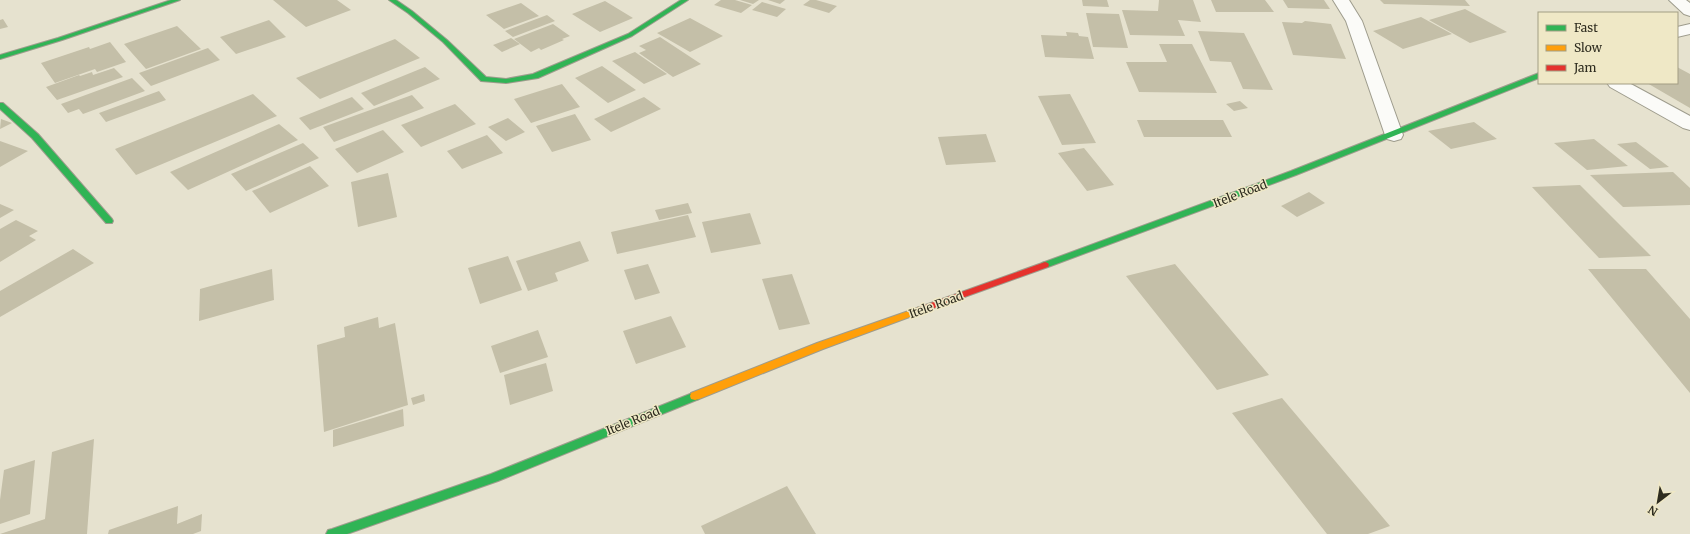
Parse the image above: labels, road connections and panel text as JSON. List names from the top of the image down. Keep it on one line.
{"streets":{"street":["Itele Road"]},"legend":["Fast","Slow","Jam"],"north":"bottom left"}
